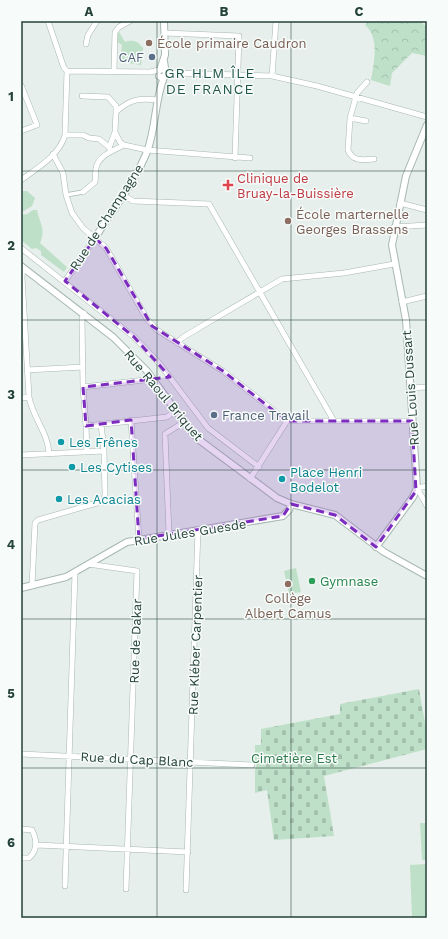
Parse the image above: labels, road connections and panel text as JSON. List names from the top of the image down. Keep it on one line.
{"streets":{"street":["Rue de Champagne","Rue Louis Dussart","Rue Raoul Briquet","Rue Jules Guesde","Rue de Dakar","Rue Kléber Carpentier","Rue du Cap Blanc"]},"crossings":[["Rue Raoul Briquet","Rue Jules Guesde"],["Rue Jules Guesde","Rue de Dakar"],["Rue Jules Guesde","Rue Kléber Carpentier"],["Rue de Dakar","Rue du Cap Blanc"],["Rue Kléber Carpentier","Rue du Cap Blanc"]],"districts":["GR HLM ÎLE DE FRANCE"],"parks":["Cimetière Est"],"places":{"other":["École primaire Caudron","CAF","École marternelle Georges Brassens","France Travail","Les Frênes","Les Cytises","Place Henri Bodelot","Les Acacias","Gymnase","Collège Albert Camus"],"health":["Clinique de Bruay-la-Buissière"]},"grid":{"columns":["A","B","C"],"rows":["1","2","3","4","5","6"]}}
